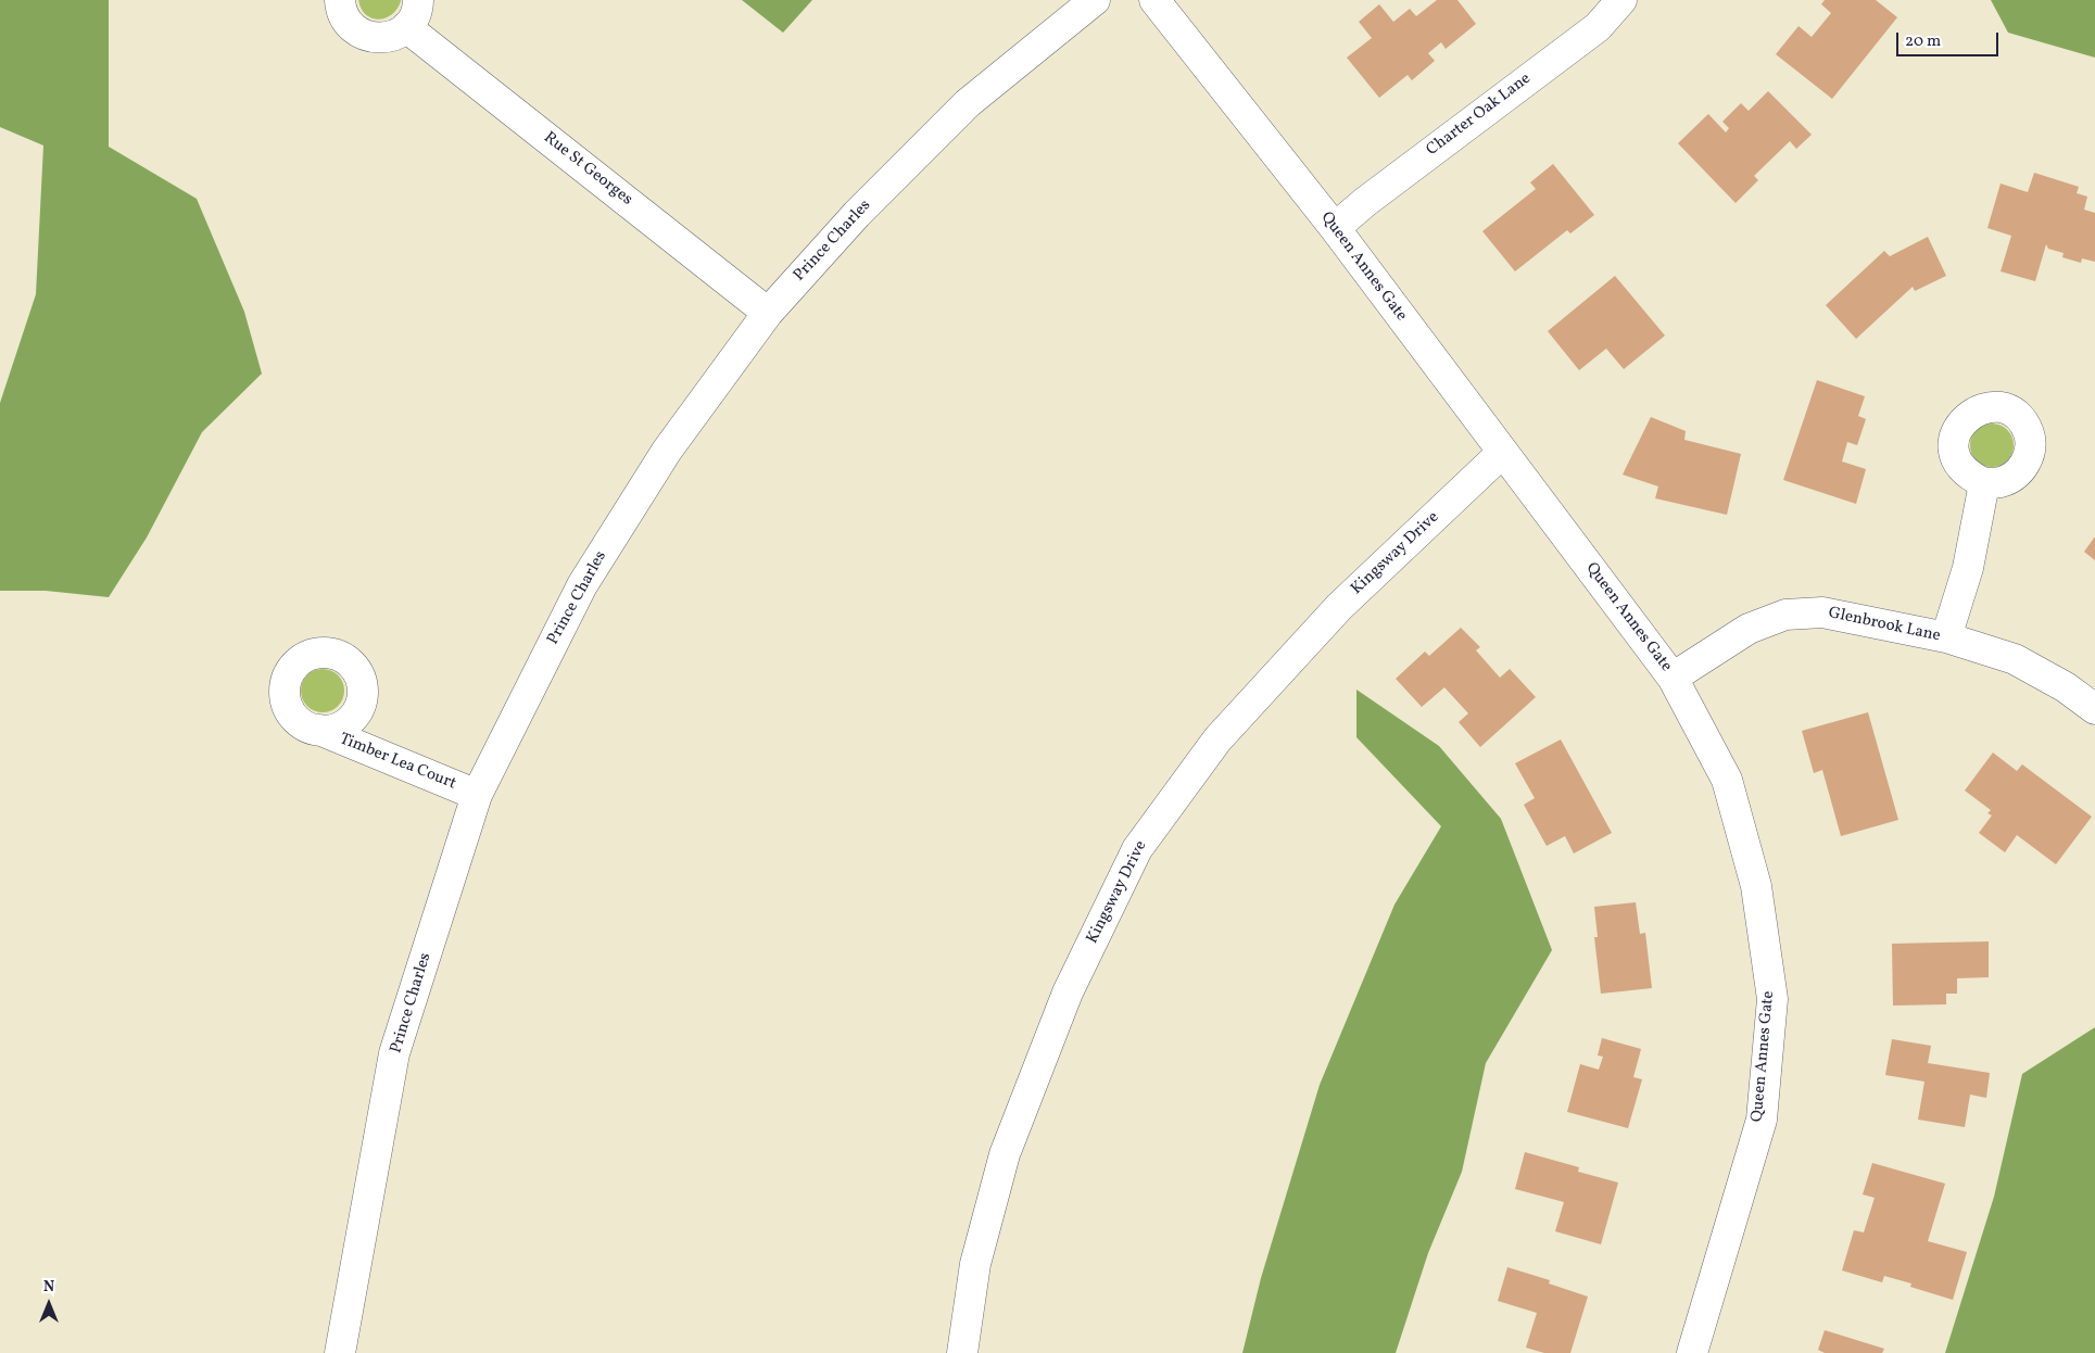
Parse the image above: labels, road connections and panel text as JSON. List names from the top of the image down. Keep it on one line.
{"streets":{"street":["Charter Oak Lane","Rue St Georges","Prince Charles","Queen Annes Gate","Kingsway Drive","Glenbrook Lane","Timber Lea Court"]},"crossings":[["Charter Oak Lane","Queen Annes Gate"],["Rue St Georges","Prince Charles"],["Prince Charles","Timber Lea Court"],["Queen Annes Gate","Kingsway Drive"],["Queen Annes Gate","Glenbrook Lane"]],"scale_bar":"20 m","north":"top"}
